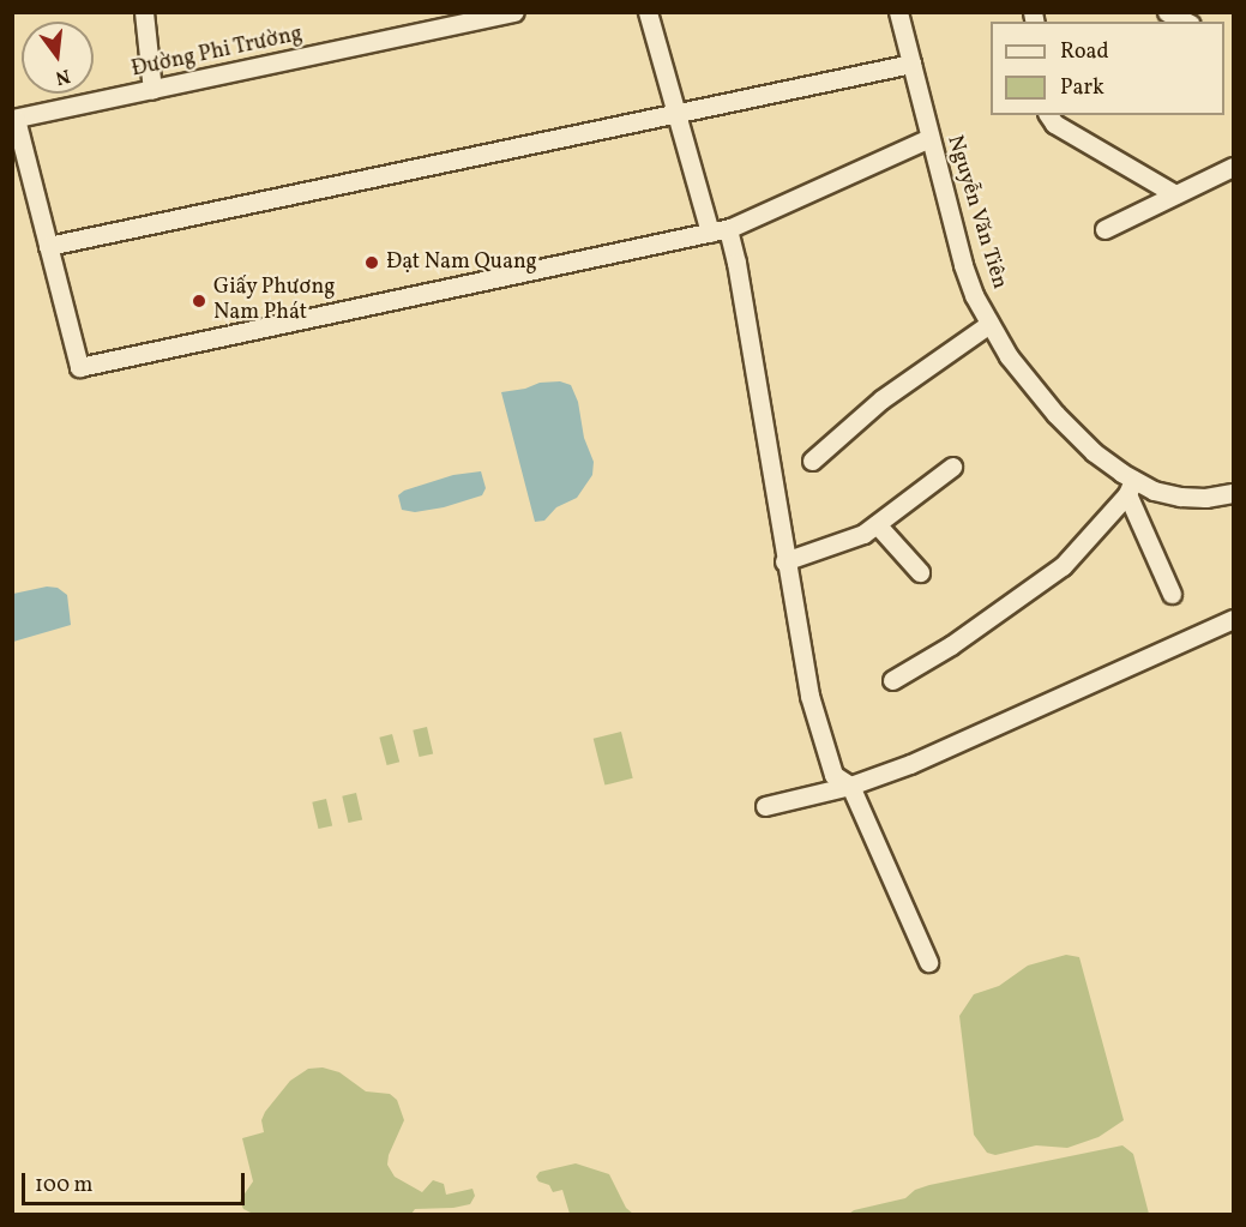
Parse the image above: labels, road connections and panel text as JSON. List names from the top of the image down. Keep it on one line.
{"streets":{"street":["Đường Phi Trường","Nguyễn Văn Tiên"]},"places":["Đạt Nam Quang","Giấy Phương Nam Phát"],"legend":["Road","Park"],"scale_bar":"100 m","north":"bottom"}
